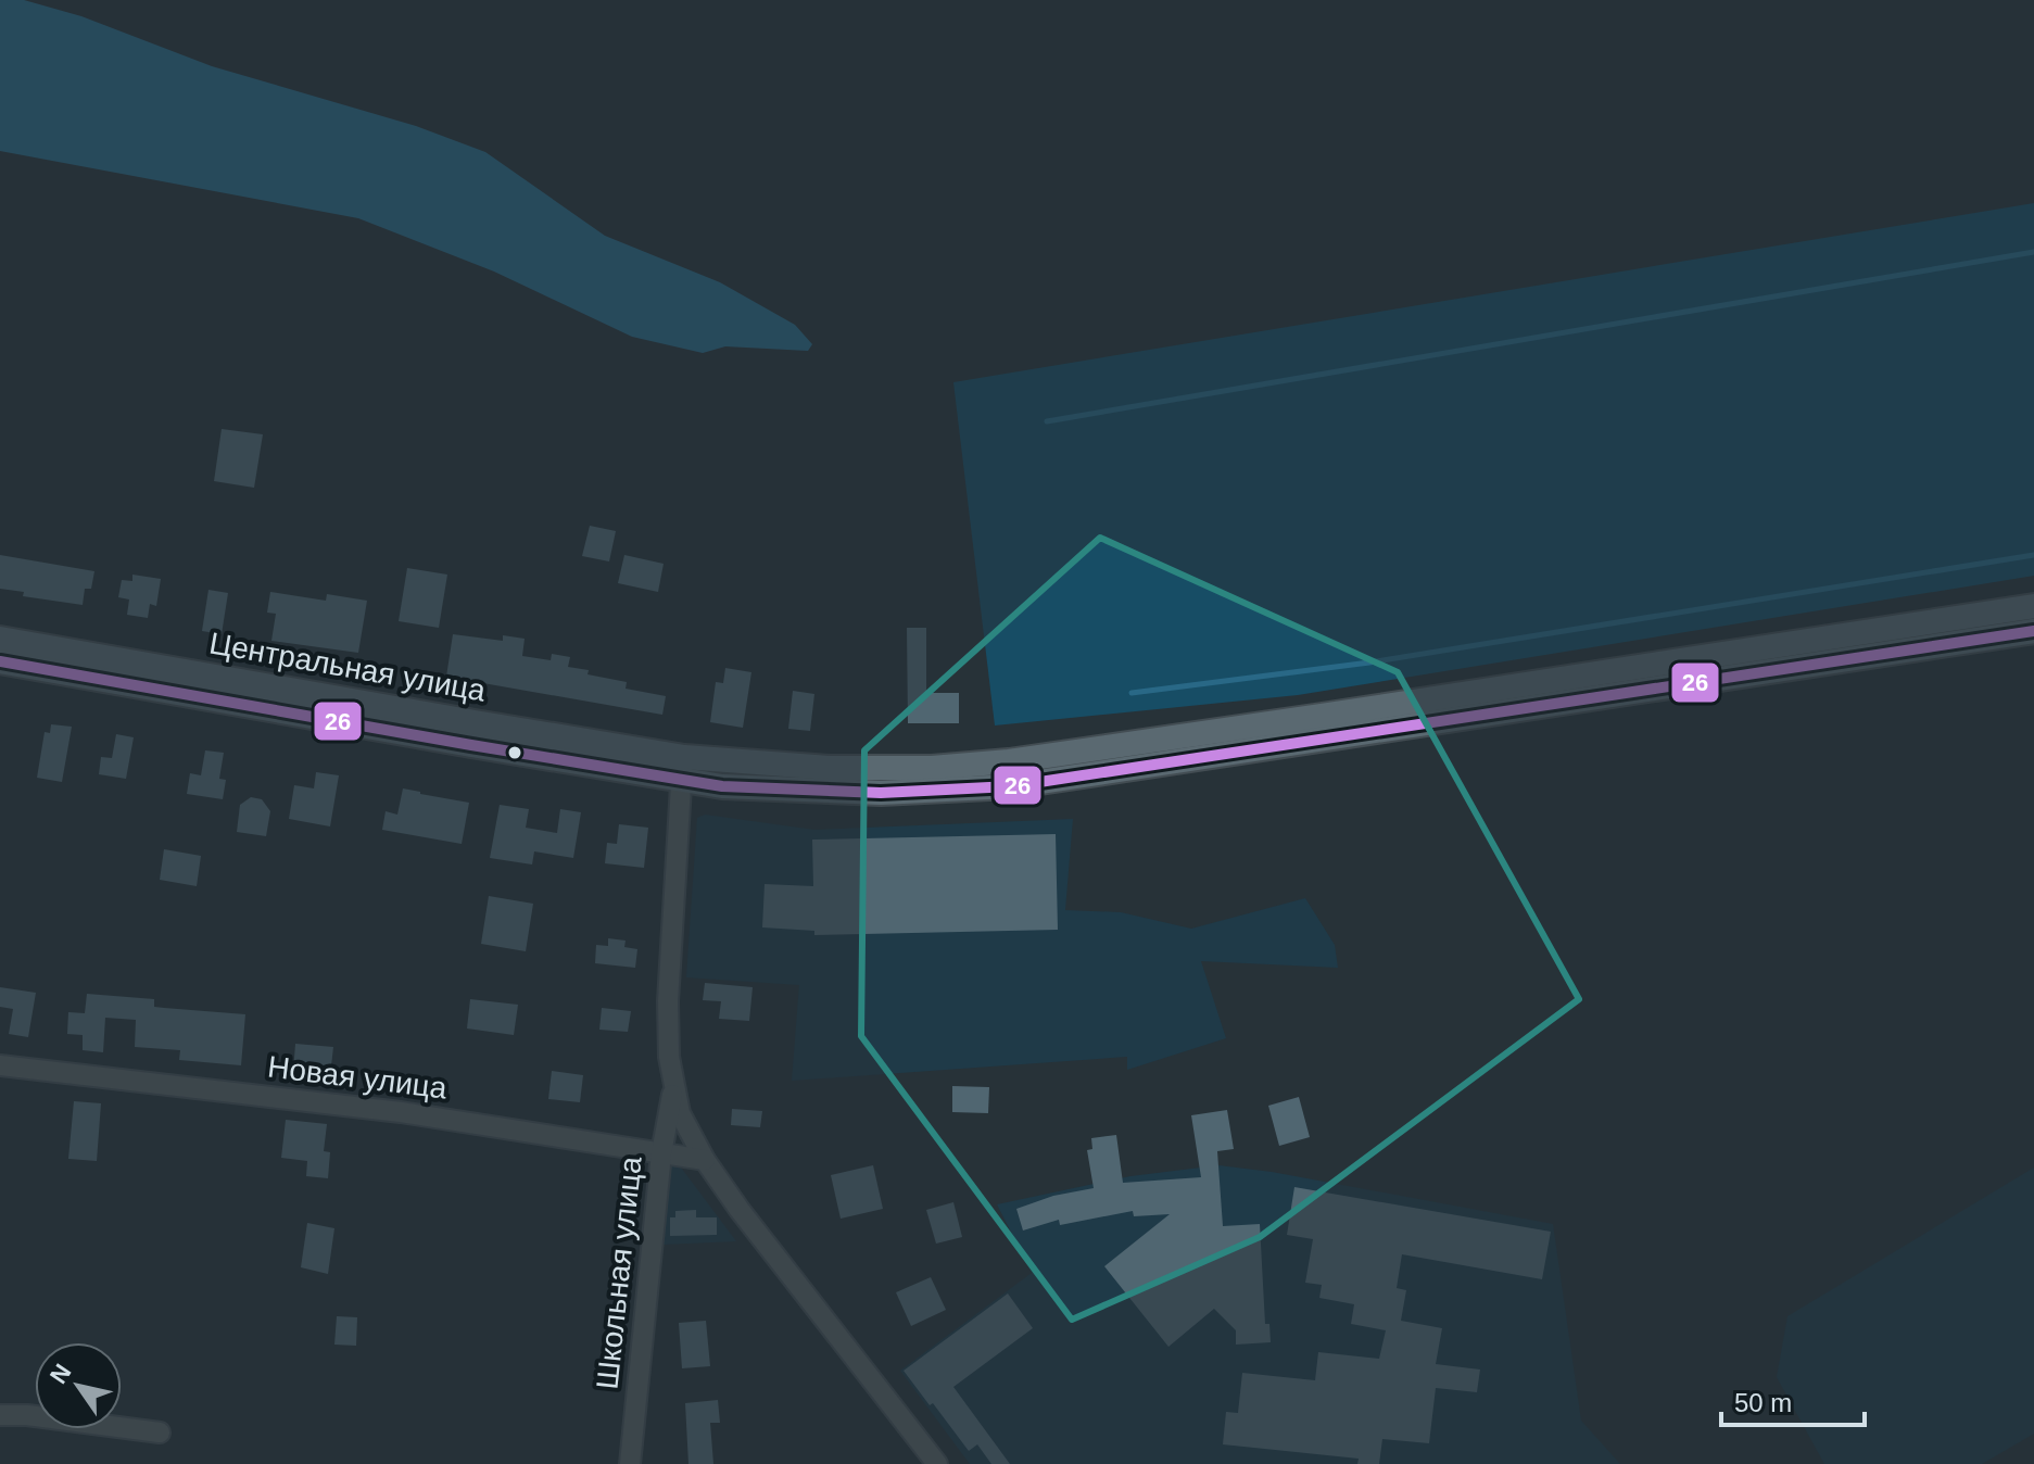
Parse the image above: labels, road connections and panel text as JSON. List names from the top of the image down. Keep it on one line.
{"streets":{"main road":["Центральная улица"],"street":["Новая улица","Школьная улица"]},"crossings":[["Новая улица","Школьная улица"]],"lines":["transit line 26"],"scale_bar":"50 m","north":"top left"}
